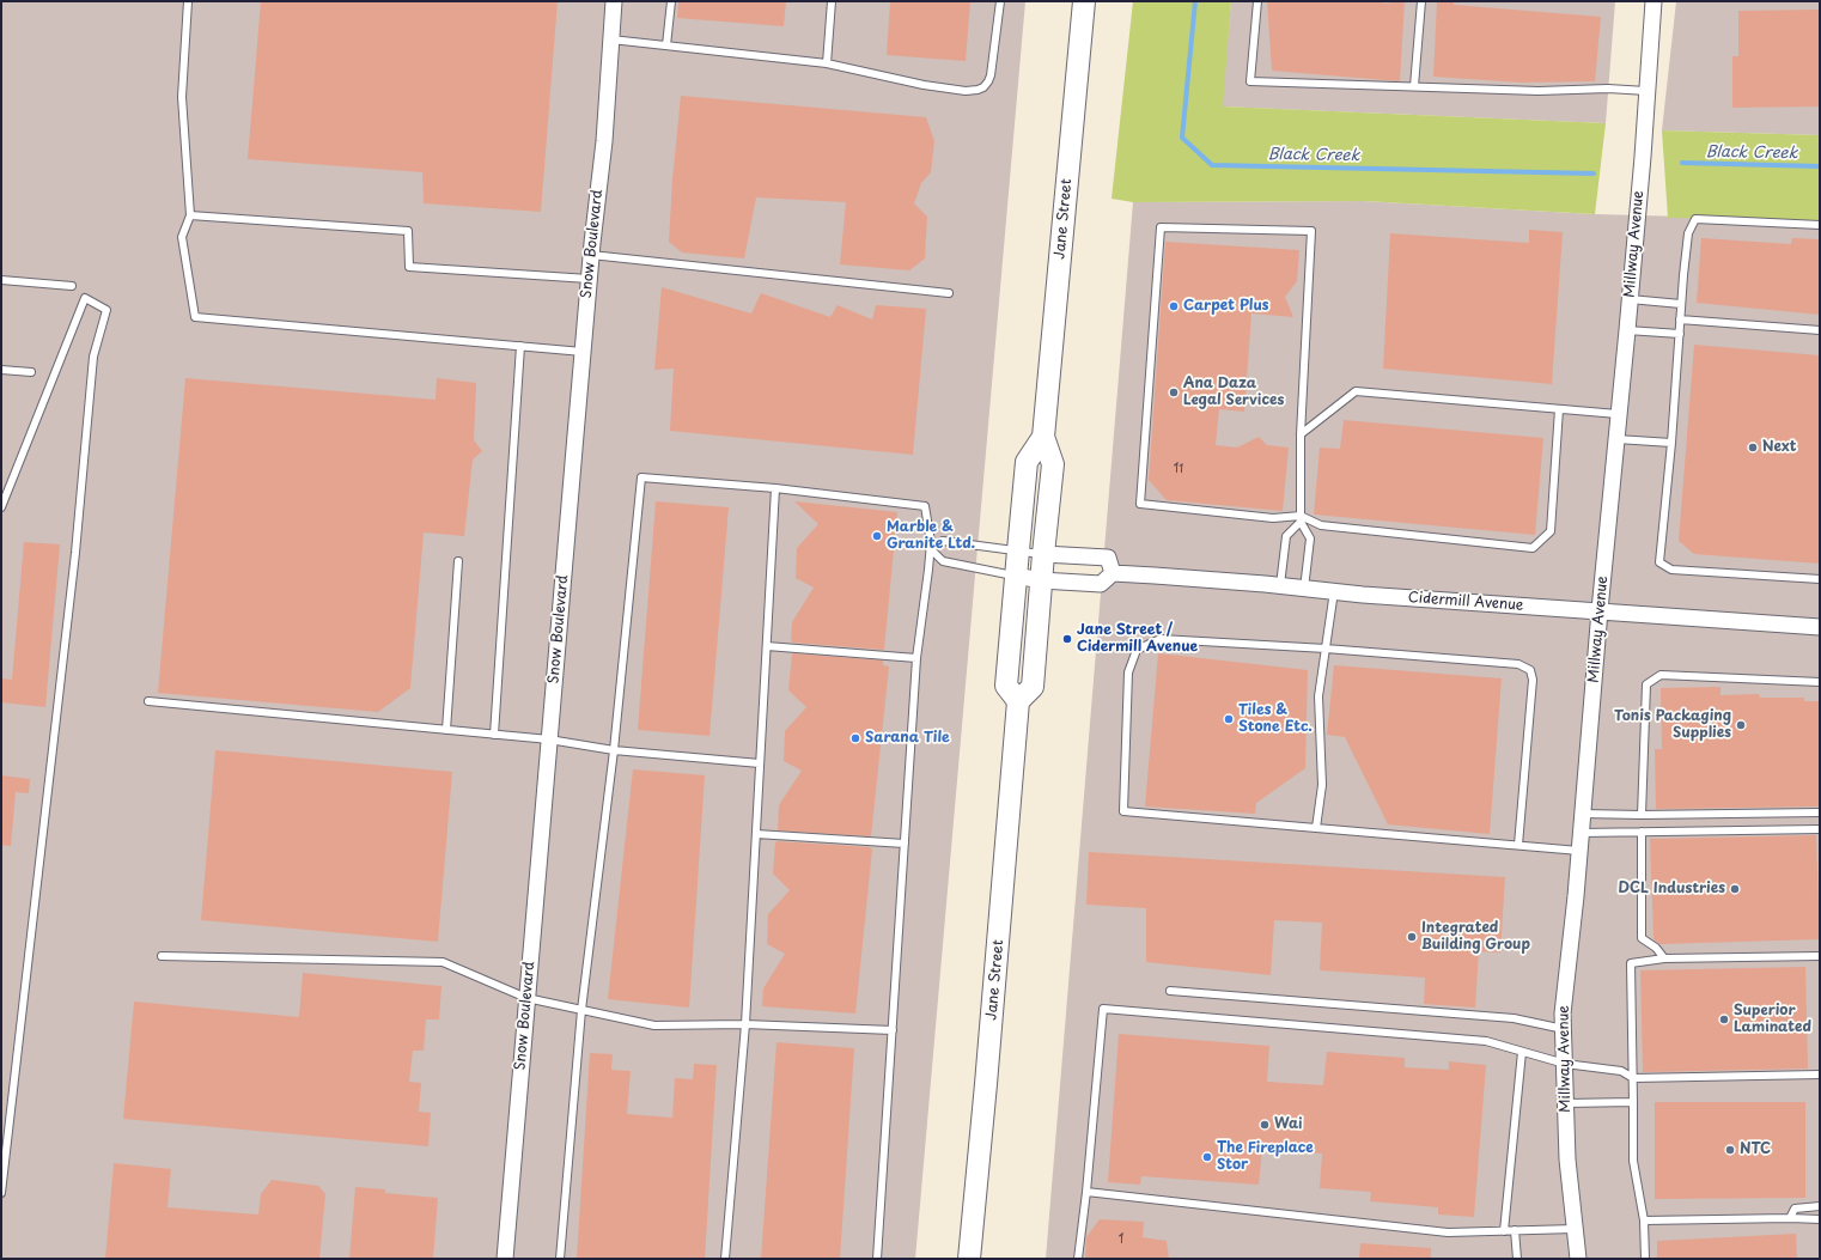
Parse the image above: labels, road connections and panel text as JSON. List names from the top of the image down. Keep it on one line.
{"streets":{"main road":["Jane Street"],"street":["Snow Boulevard","Millway Avenue","Cidermill Avenue"]},"crossings":[["Millway Avenue","Cidermill Avenue"]],"water":["Black Creek"],"places":["Carpet Plus","Ana Daza Legal Services","Next","Marble & Granite Ltd.","Jane Street / Cidermill Avenue","Tiles & Stone Etc.","Tonis Packaging Supplies","Sarana Tile","DCL Industries","Integrated Building Group","Superior Laminated","Wai","NTC","The Fireplace Stor"],"house_numbers":["11","1"]}
